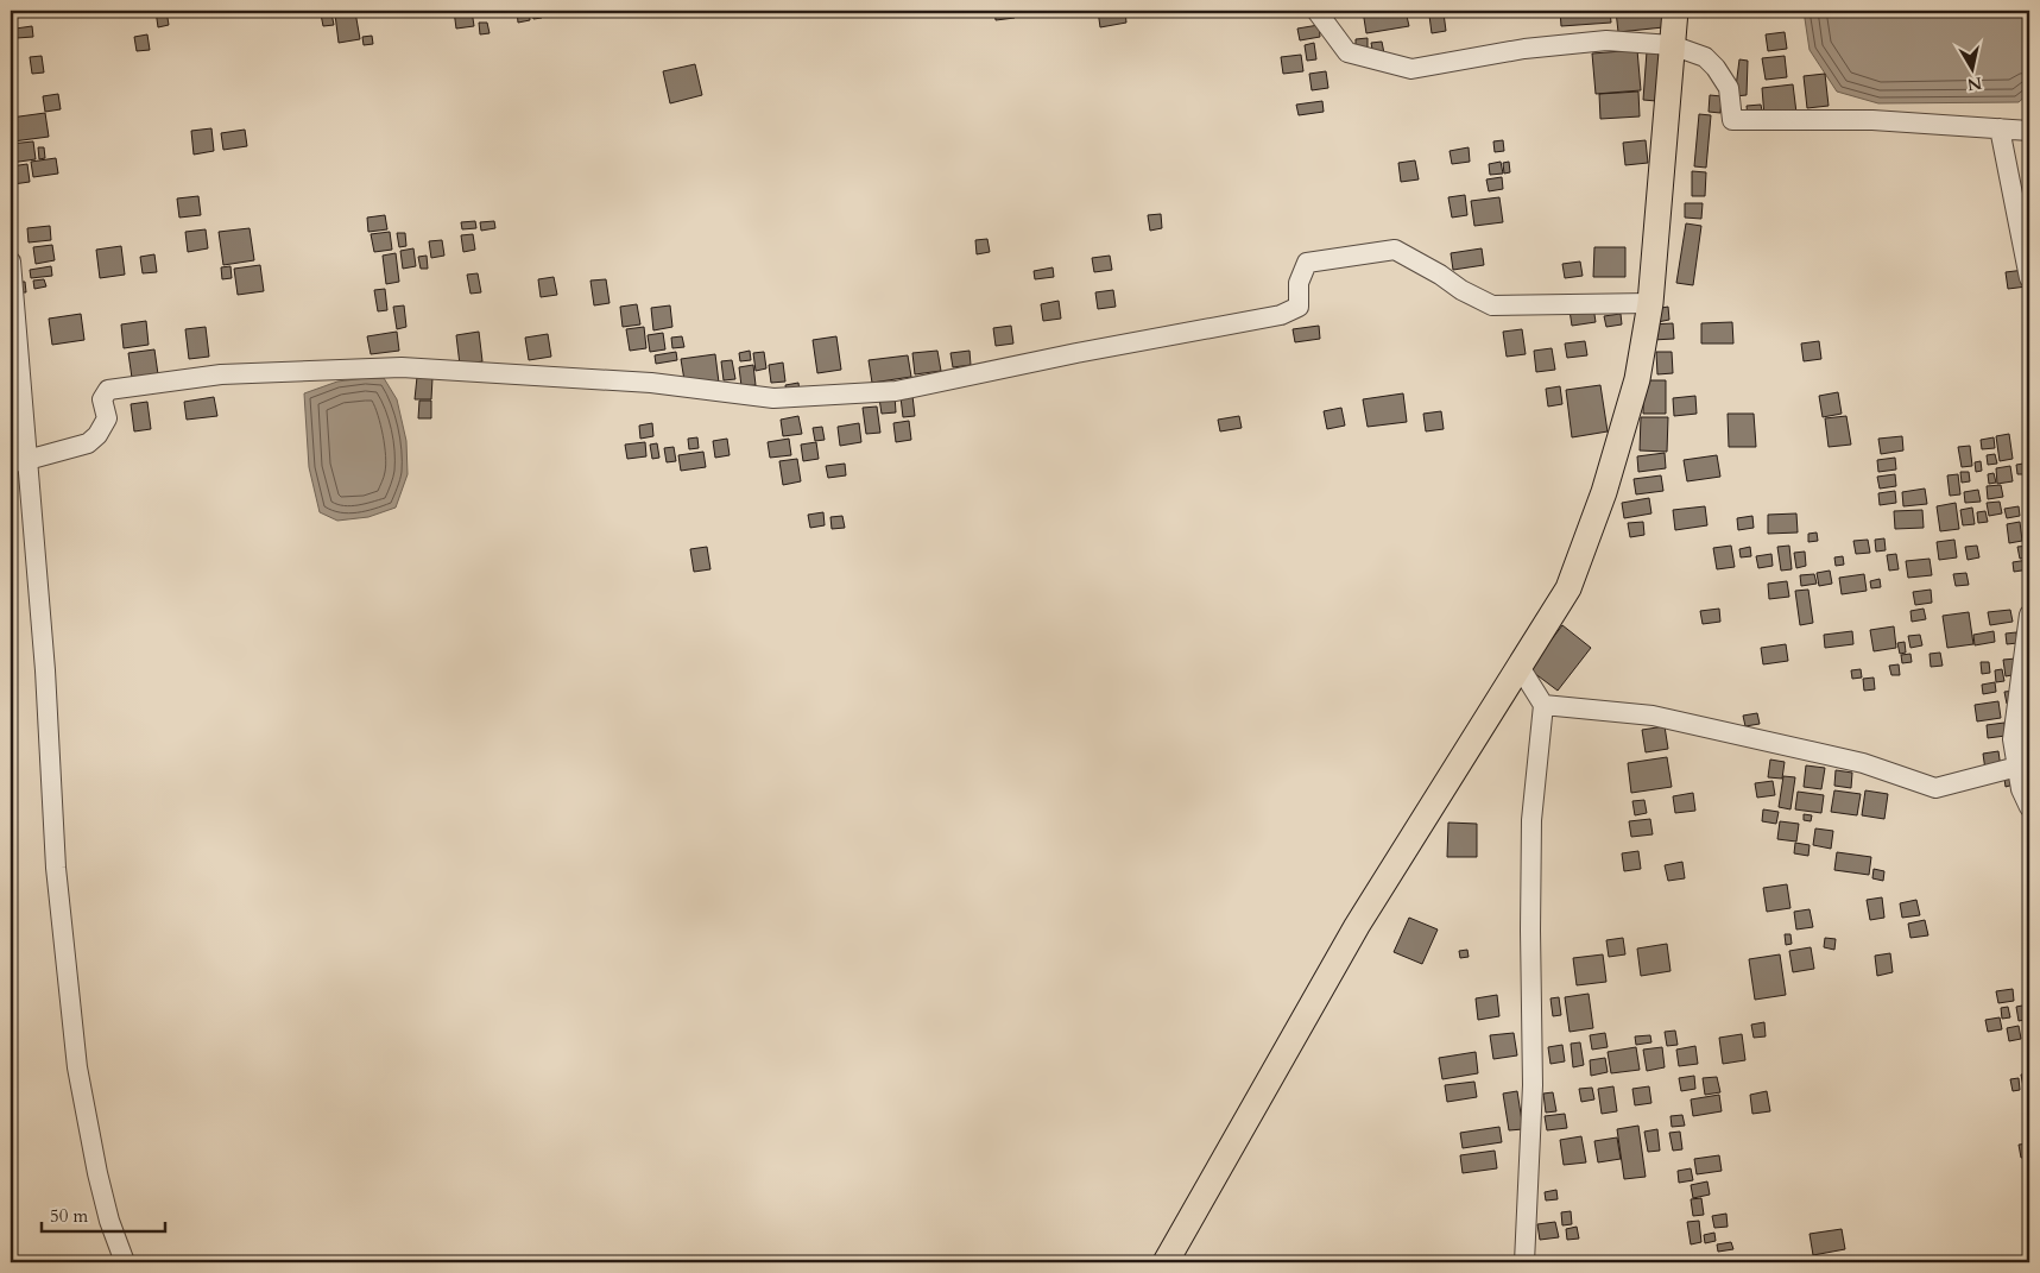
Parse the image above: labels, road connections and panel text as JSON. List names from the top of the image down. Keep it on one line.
{"scale_bar":"50 m","north":"bottom"}
